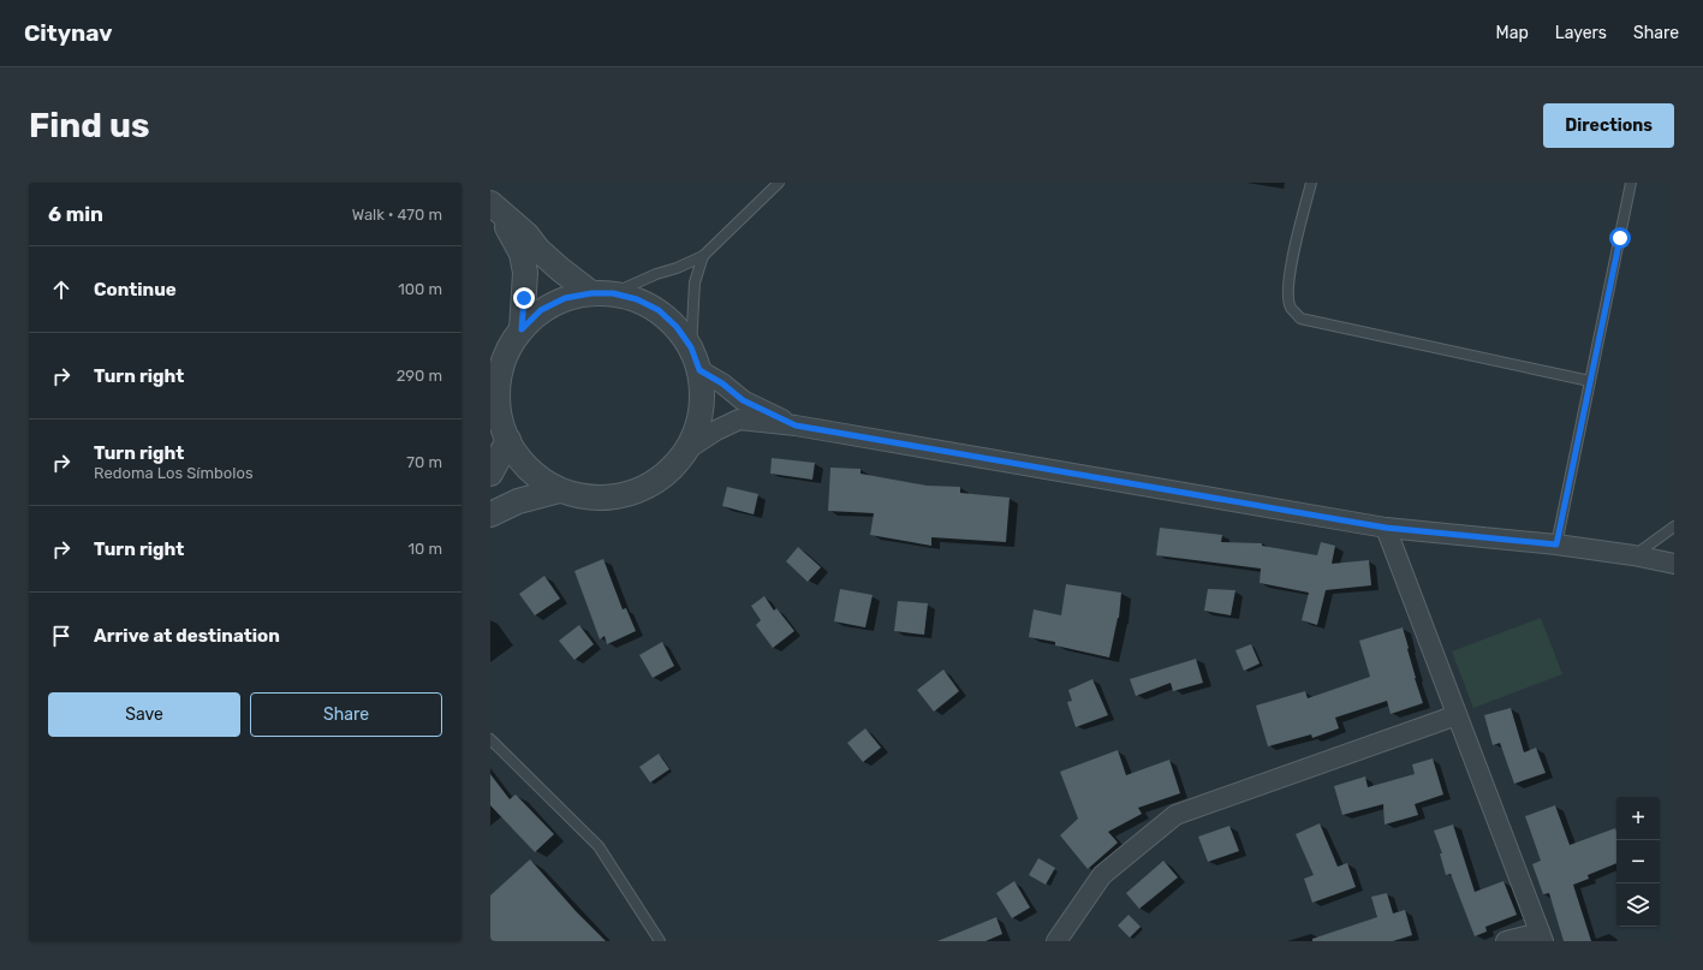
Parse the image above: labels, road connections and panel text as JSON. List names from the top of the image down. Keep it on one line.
{"page":{"header":"Citynav","nav":["Map","Layers","Share"],"buttons":["Directions",["Save","Share"]],"title":"Find us","heading":["6 min","Walk · 470 m"],"list":[["Continue","100 m"],["Turn right","290 m"],["Turn right","Redoma Los Símbolos","70 m"],["Turn right","10 m"],"Arrive at destination"],"map_buttons":["+","−"]}}
